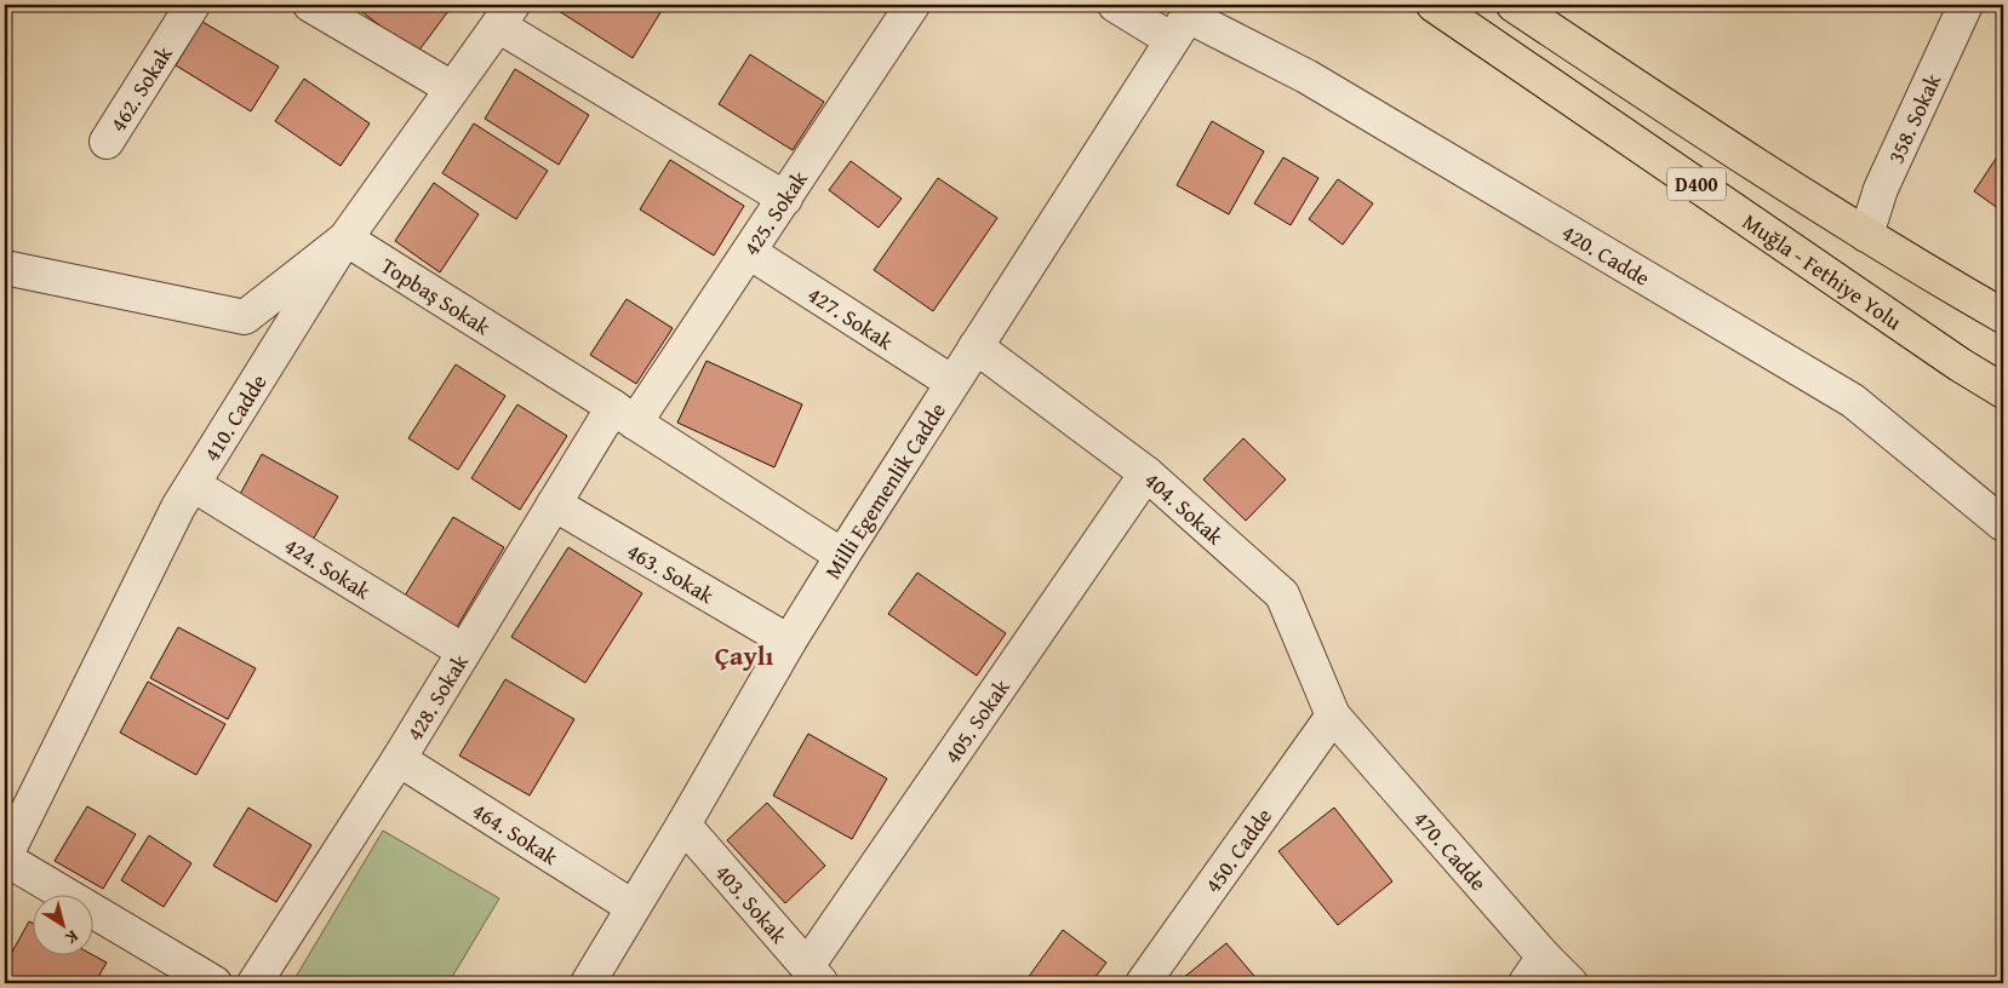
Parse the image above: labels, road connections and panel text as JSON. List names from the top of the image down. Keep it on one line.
{"streets":{"highway":["D400","Muğla - Fethiye Yolu"],"street":["462. Sokak","358. Sokak","425. Sokak","420. Cadde","Topbaş Sokak","427. Sokak","410. Cadde","Milli Egemenlik Cadde","404. Sokak","424. Sokak","463. Sokak","428. Sokak","405. Sokak","464. Sokak","450. Cadde","470. Cadde","403. Sokak"]},"crossings":[["358. Sokak","D400"],["425. Sokak","Topbaş Sokak"],["425. Sokak","427. Sokak"],["425. Sokak","428. Sokak"],["420. Cadde","Milli Egemenlik Cadde"],["Topbaş Sokak","410. Cadde"],["Topbaş Sokak","Milli Egemenlik Cadde"],["Topbaş Sokak","428. Sokak"],["427. Sokak","Milli Egemenlik Cadde"],["410. Cadde","424. Sokak"],["Milli Egemenlik Cadde","404. Sokak"],["Milli Egemenlik Cadde","463. Sokak"],["Milli Egemenlik Cadde","464. Sokak"],["Milli Egemenlik Cadde","403. Sokak"],["404. Sokak","405. Sokak"],["404. Sokak","450. Cadde"],["404. Sokak","470. Cadde"],["424. Sokak","428. Sokak"],["463. Sokak","428. Sokak"],["428. Sokak","464. Sokak"],["405. Sokak","403. Sokak"],["450. Cadde","470. Cadde"]],"districts":["Çaylı"],"north":"bottom right"}
